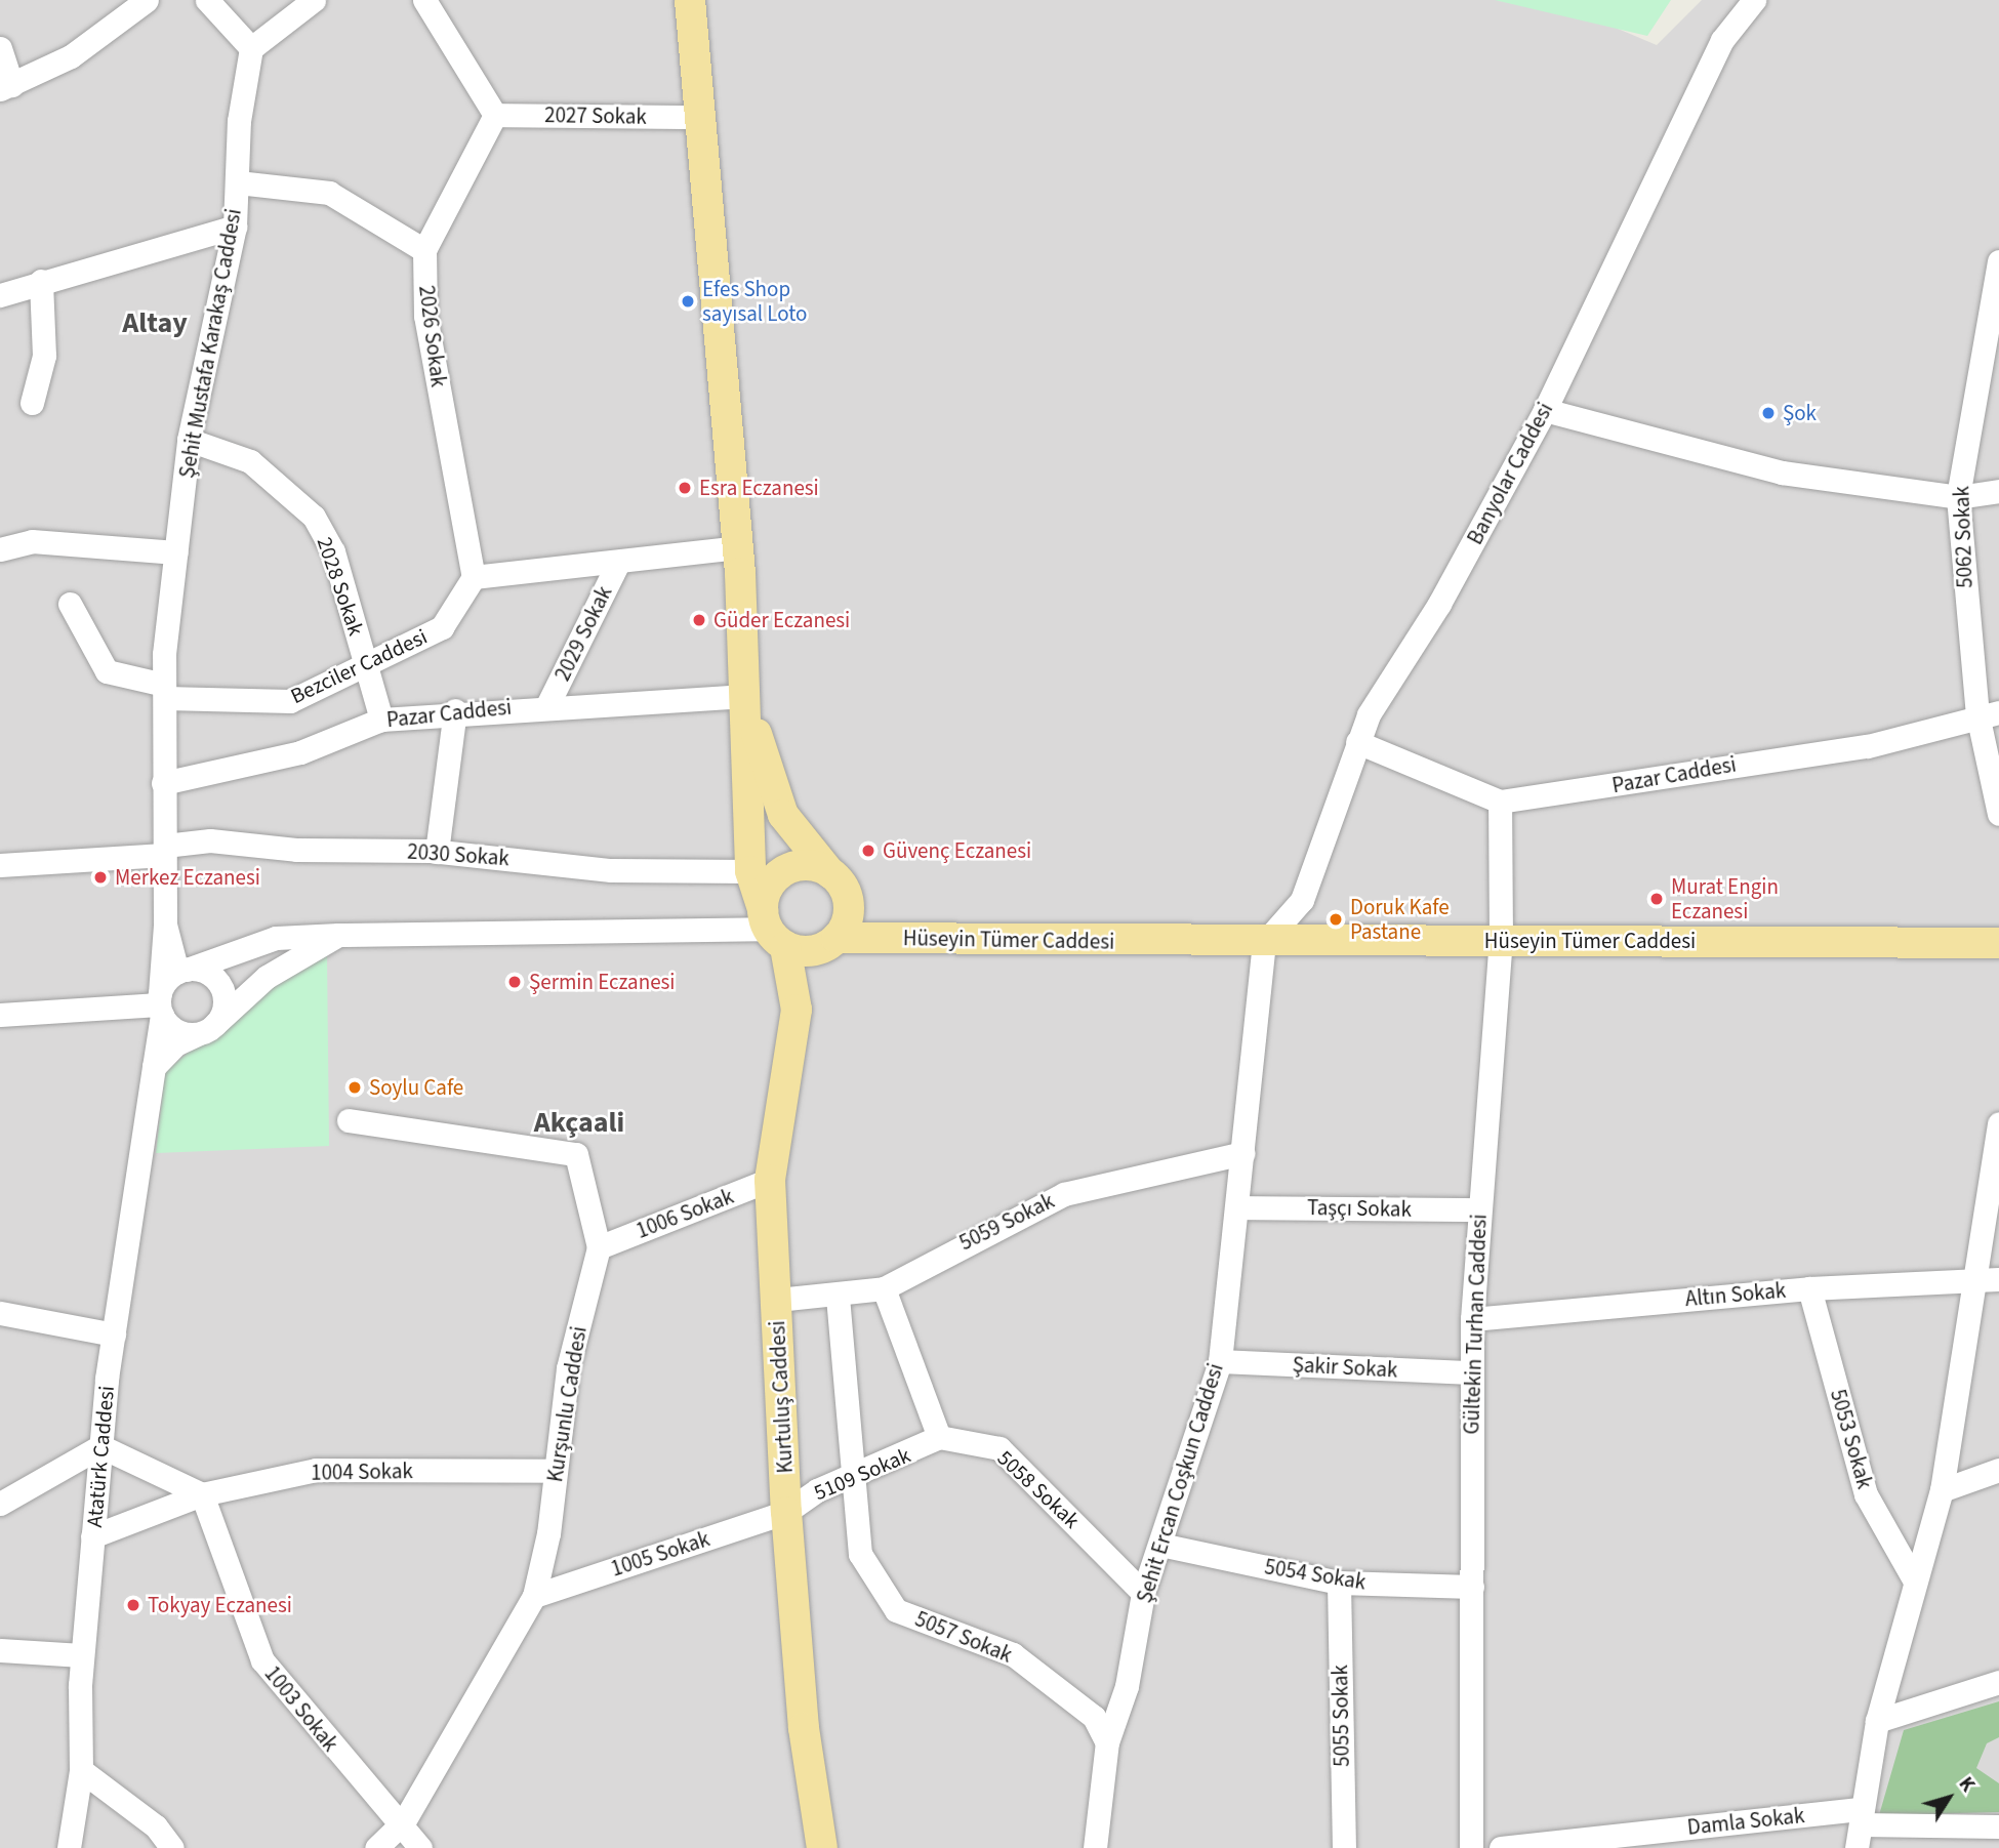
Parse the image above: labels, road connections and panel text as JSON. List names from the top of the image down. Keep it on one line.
{"streets":{"main road":["Hüseyin Tümer Caddesi","Kurtuluş Caddesi"],"street":["2027 Sokak","2026 Sokak","Şehit Mustafa Karakaş Caddesi","Banyolar Caddesi","5062 Sokak","2028 Sokak","2029 Sokak","Bezciler Caddesi","Pazar Caddesi","2030 Sokak","Taşçı Sokak","1006 Sokak","5059 Sokak","Altın Sokak","Gültekin Turhan Caddesi","Şakir Sokak","Kurşunlu Caddesi","5053 Sokak","Atatürk Caddesi","1004 Sokak","5109 Sokak","Şehit Ercan Coşkun Caddesi","5058 Sokak","1005 Sokak","5054 Sokak","5057 Sokak","1003 Sokak","5055 Sokak","Damla Sokak"]},"crossings":[["2027 Sokak","2026 Sokak"],["2026 Sokak","Bezciler Caddesi"],["Şehit Mustafa Karakaş Caddesi","2028 Sokak"],["Şehit Mustafa Karakaş Caddesi","Bezciler Caddesi"],["Şehit Mustafa Karakaş Caddesi","Pazar Caddesi"],["Şehit Mustafa Karakaş Caddesi","2030 Sokak"],["Şehit Mustafa Karakaş Caddesi","Atatürk Caddesi"],["Banyolar Caddesi","Hüseyin Tümer Caddesi"],["Banyolar Caddesi","Şehit Ercan Coşkun Caddesi"],["5062 Sokak","Pazar Caddesi"],["2028 Sokak","Bezciler Caddesi"],["2028 Sokak","Pazar Caddesi"],["2029 Sokak","Pazar Caddesi"],["Pazar Caddesi","Gültekin Turhan Caddesi"],["Pazar Caddesi","Kurtuluş Caddesi"],["2030 Sokak","Kurtuluş Caddesi"],["Hüseyin Tümer Caddesi","Gültekin Turhan Caddesi"],["Hüseyin Tümer Caddesi","Kurtuluş Caddesi"],["Hüseyin Tümer Caddesi","Şehit Ercan Coşkun Caddesi"],["Taşçı Sokak","Gültekin Turhan Caddesi"],["Taşçı Sokak","Şehit Ercan Coşkun Caddesi"],["1006 Sokak","Kurtuluş Caddesi"],["1006 Sokak","Kurşunlu Caddesi"],["5059 Sokak","Kurtuluş Caddesi"],["5059 Sokak","Şehit Ercan Coşkun Caddesi"],["5059 Sokak","5057 Sokak"],["Altın Sokak","Gültekin Turhan Caddesi"],["Altın Sokak","5053 Sokak"],["Gültekin Turhan Caddesi","Şakir Sokak"],["Gültekin Turhan Caddesi","5054 Sokak"],["Şakir Sokak","Şehit Ercan Coşkun Caddesi"],["Kurtuluş Caddesi","5109 Sokak"],["Kurtuluş Caddesi","1005 Sokak"],["Kurşunlu Caddesi","1004 Sokak"],["Kurşunlu Caddesi","1005 Sokak"],["Kurşunlu Caddesi","1003 Sokak"],["Atatürk Caddesi","1004 Sokak"],["1004 Sokak","1003 Sokak"],["5109 Sokak","5058 Sokak"],["5109 Sokak","1005 Sokak"],["5109 Sokak","5057 Sokak"],["Şehit Ercan Coşkun Caddesi","5058 Sokak"],["Şehit Ercan Coşkun Caddesi","5054 Sokak"],["Şehit Ercan Coşkun Caddesi","5057 Sokak"],["5054 Sokak","5055 Sokak"]],"districts":["Altay","Akçaali"],"places":["Efes Shop sayısal Loto","Şok","Esra Eczanesi","Güder Eczanesi","Güvenç Eczanesi","Merkez Eczanesi","Murat Engin Eczanesi","Doruk Kafe Pastane","Şermin Eczanesi","Soylu Cafe","Tokyay Eczanesi"],"north":"top right"}
